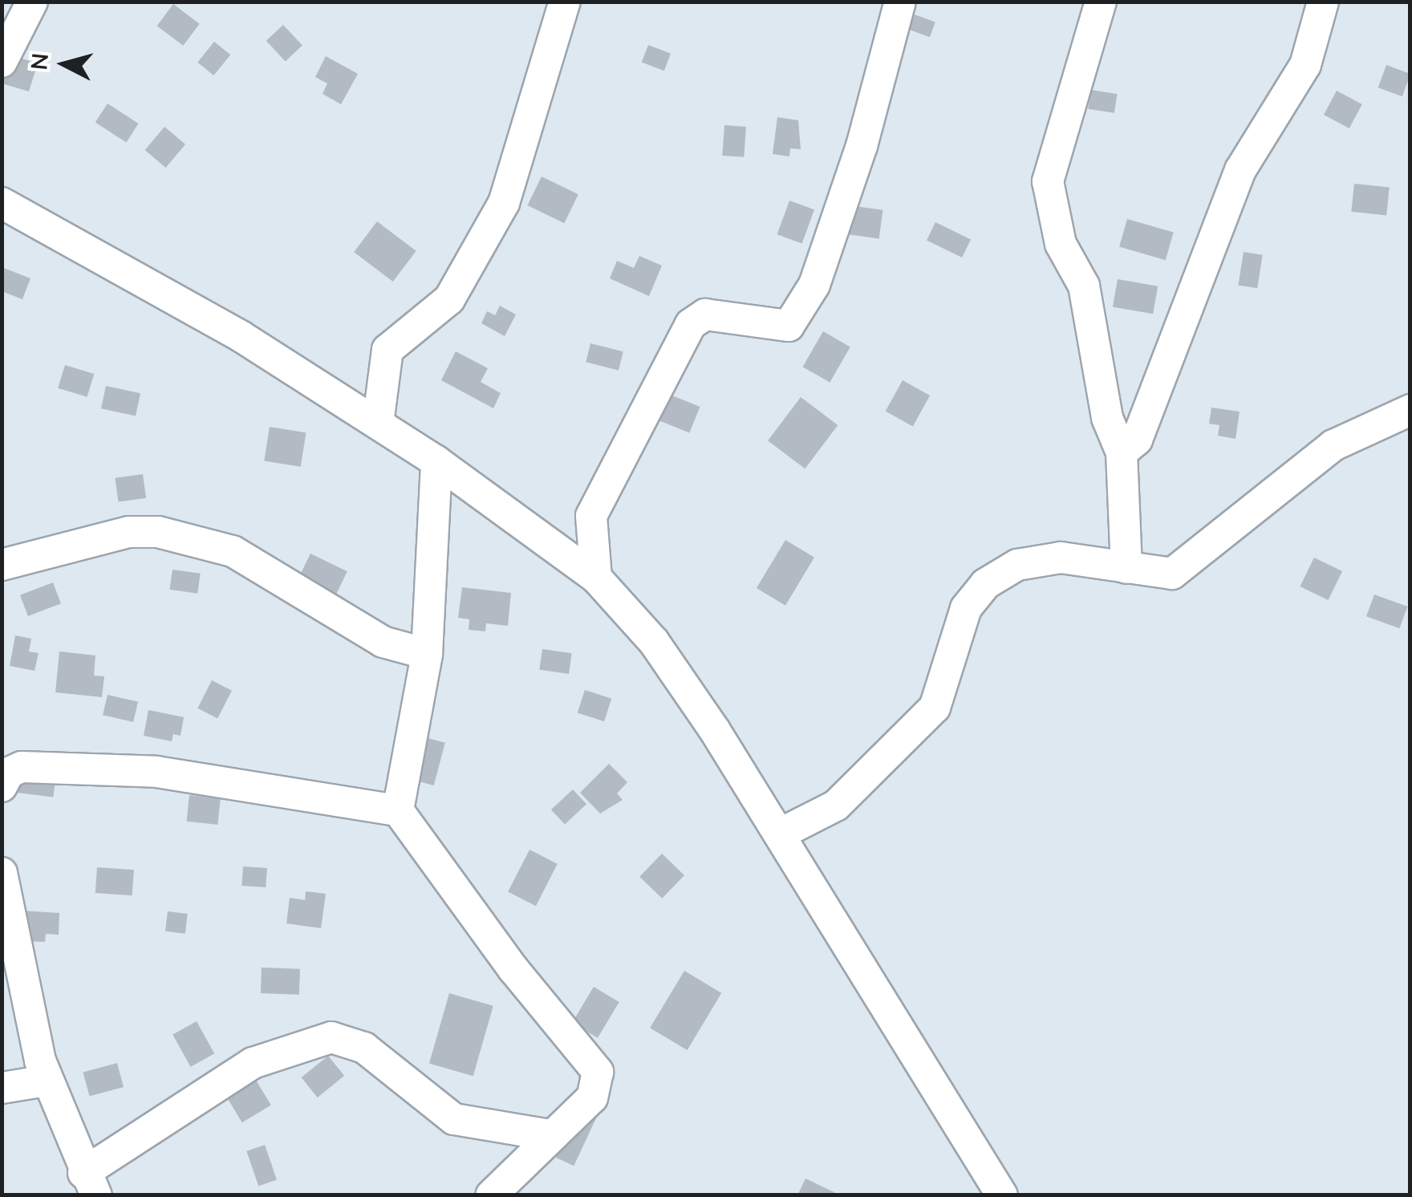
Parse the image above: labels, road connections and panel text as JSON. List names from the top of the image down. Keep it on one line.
{"north":"left"}
